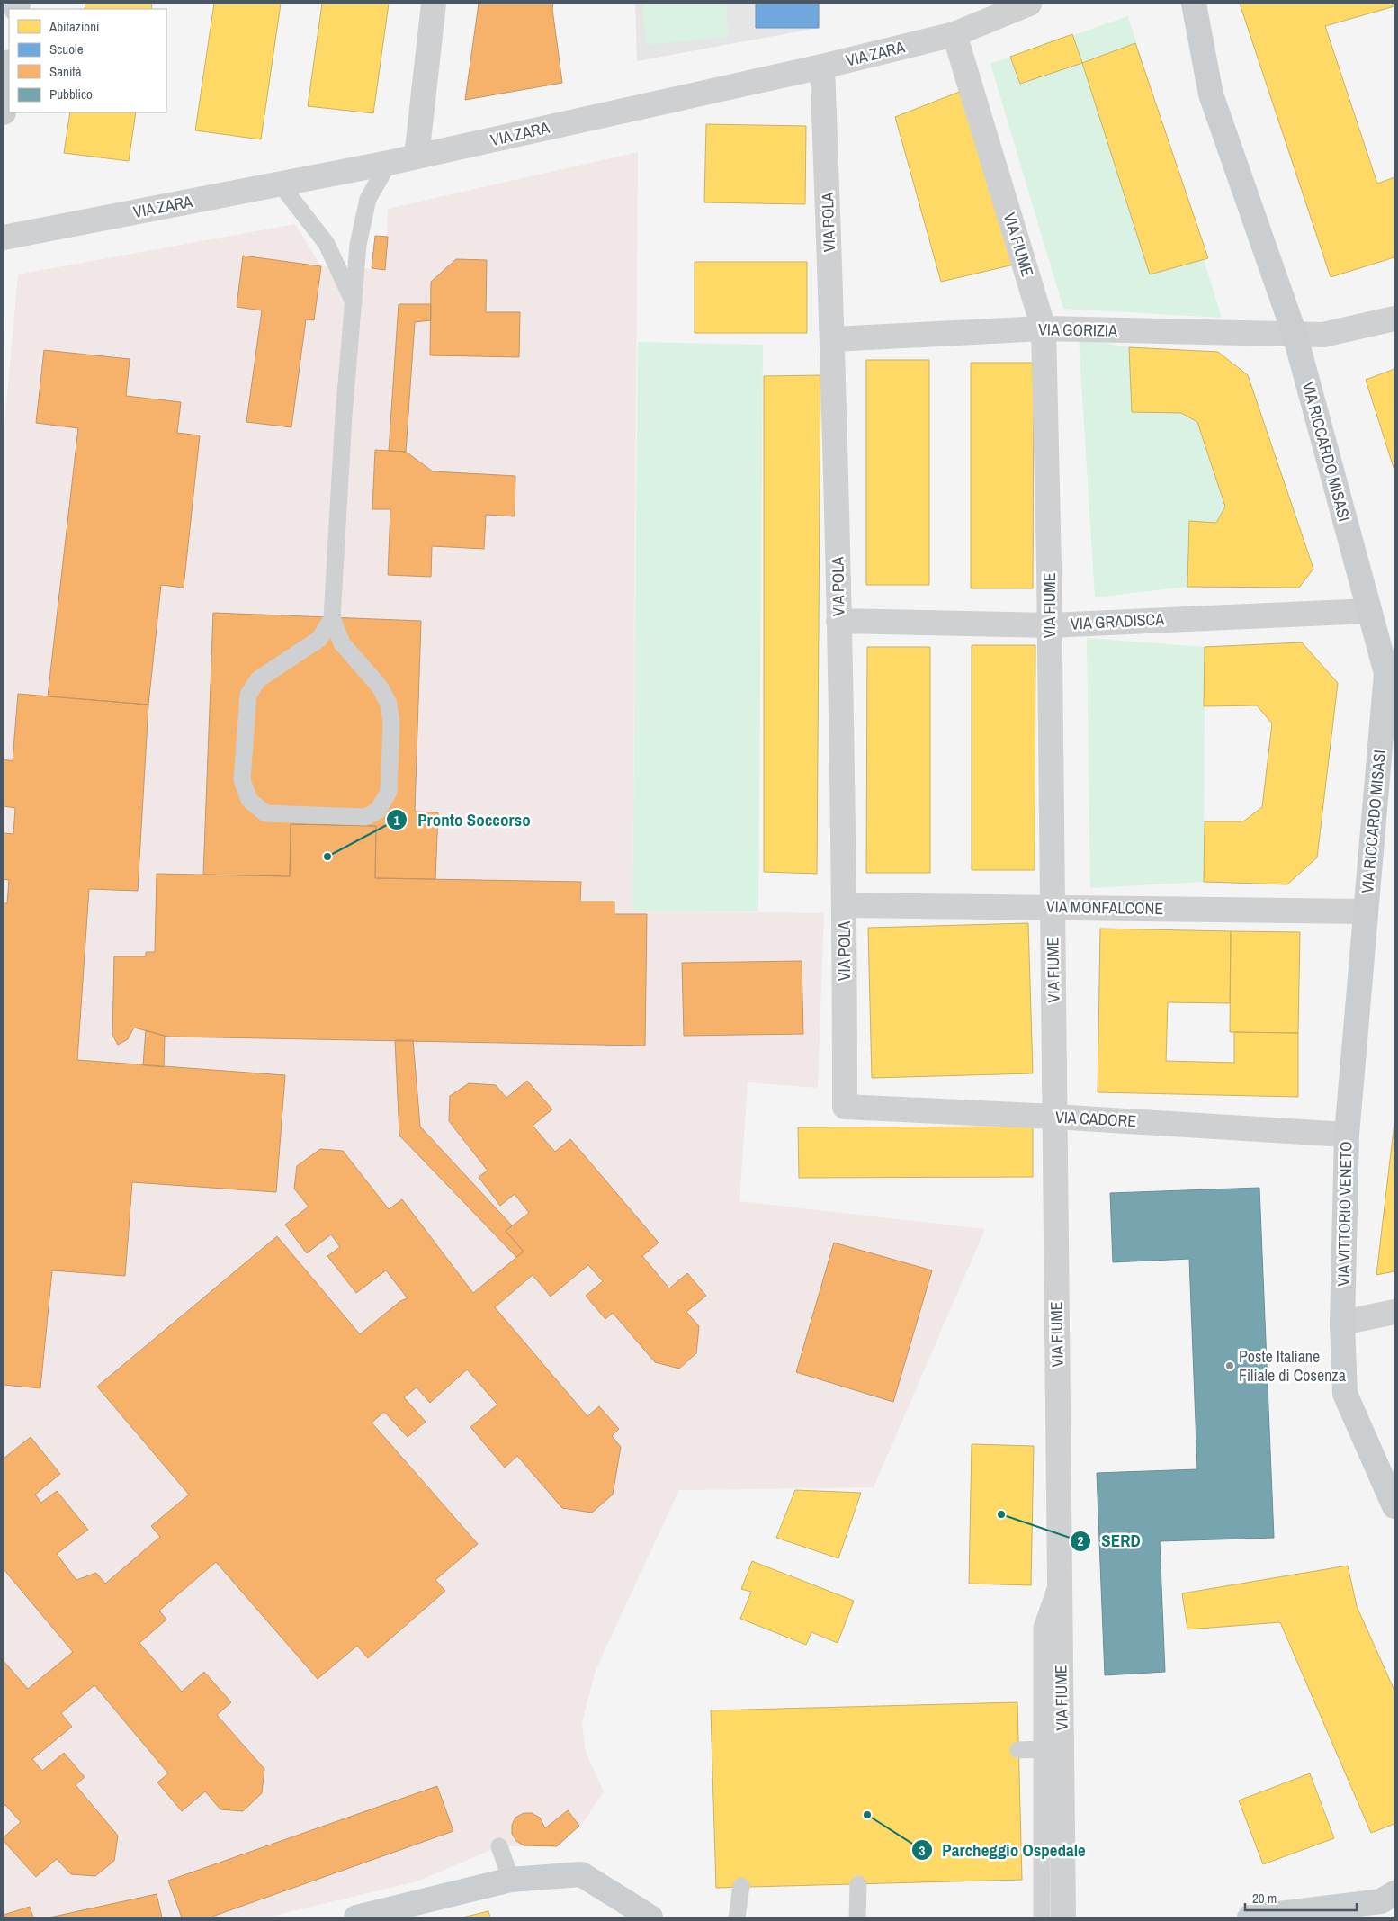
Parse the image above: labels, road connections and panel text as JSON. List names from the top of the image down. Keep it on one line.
{"streets":{"main road":["VIA RICCARDO MISASI","VIA VITTORIO VENETO"],"street":["VIA ZARA","VIA POLA","VIA FIUME","VIA GORIZIA","VIA GRADISCA","VIA MONFALCONE","VIA CADORE"]},"crossings":[["VIA ZARA","VIA POLA"],["VIA ZARA","VIA FIUME"],["VIA POLA","VIA GORIZIA"],["VIA POLA","VIA GRADISCA"],["VIA POLA","VIA MONFALCONE"],["VIA POLA","VIA CADORE"],["VIA FIUME","VIA GORIZIA"],["VIA FIUME","VIA GRADISCA"],["VIA FIUME","VIA MONFALCONE"],["VIA FIUME","VIA CADORE"],["VIA GORIZIA","VIA RICCARDO MISASI"],["VIA RICCARDO MISASI","VIA GRADISCA"],["VIA RICCARDO MISASI","VIA MONFALCONE"],["VIA RICCARDO MISASI","VIA VITTORIO VENETO"],["VIA MONFALCONE","VIA VITTORIO VENETO"],["VIA CADORE","VIA VITTORIO VENETO"]],"places":["Pronto Soccorso","Poste Italiane Filiale di Cosenza","SERD","Parcheggio Ospedale"],"legend":["Abitazioni","Scuole","Sanità","Pubblico"],"scale_bar":"20 m"}
